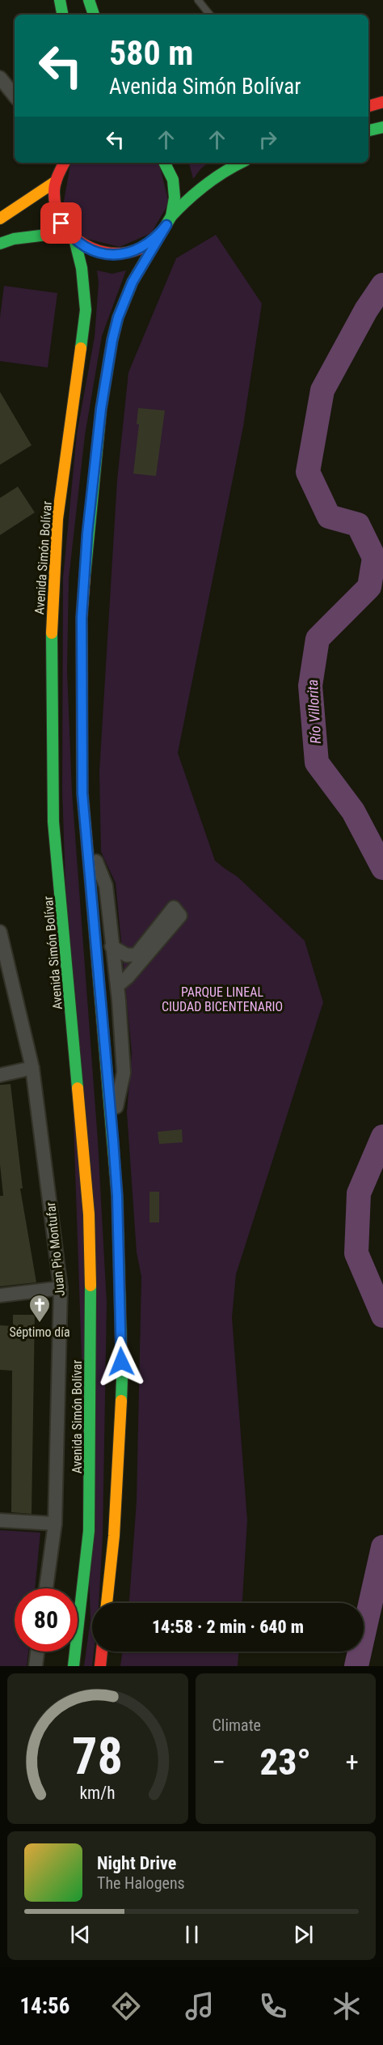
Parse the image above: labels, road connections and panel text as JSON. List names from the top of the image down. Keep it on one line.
{"streets":{"main road":["Avenida Simón Bolívar"],"street":["Juan Pio Montufar"]},"water":["Río Villorita"],"parks":["PARQUE LINEAL CIUDAD BICENTENARIO"],"places":{"church":["Séptimo día"]},"page":{"turn":["580 m","Avenida Simón Bolívar"],"limit":"80","trip":"14:58 · 2 min · 640 m","tile":"Climate","heat":["−","23°","+"],"song":["Night Drive","The Halogens"],"tabs":"14:56","gauge":["78","km/h"]}}
